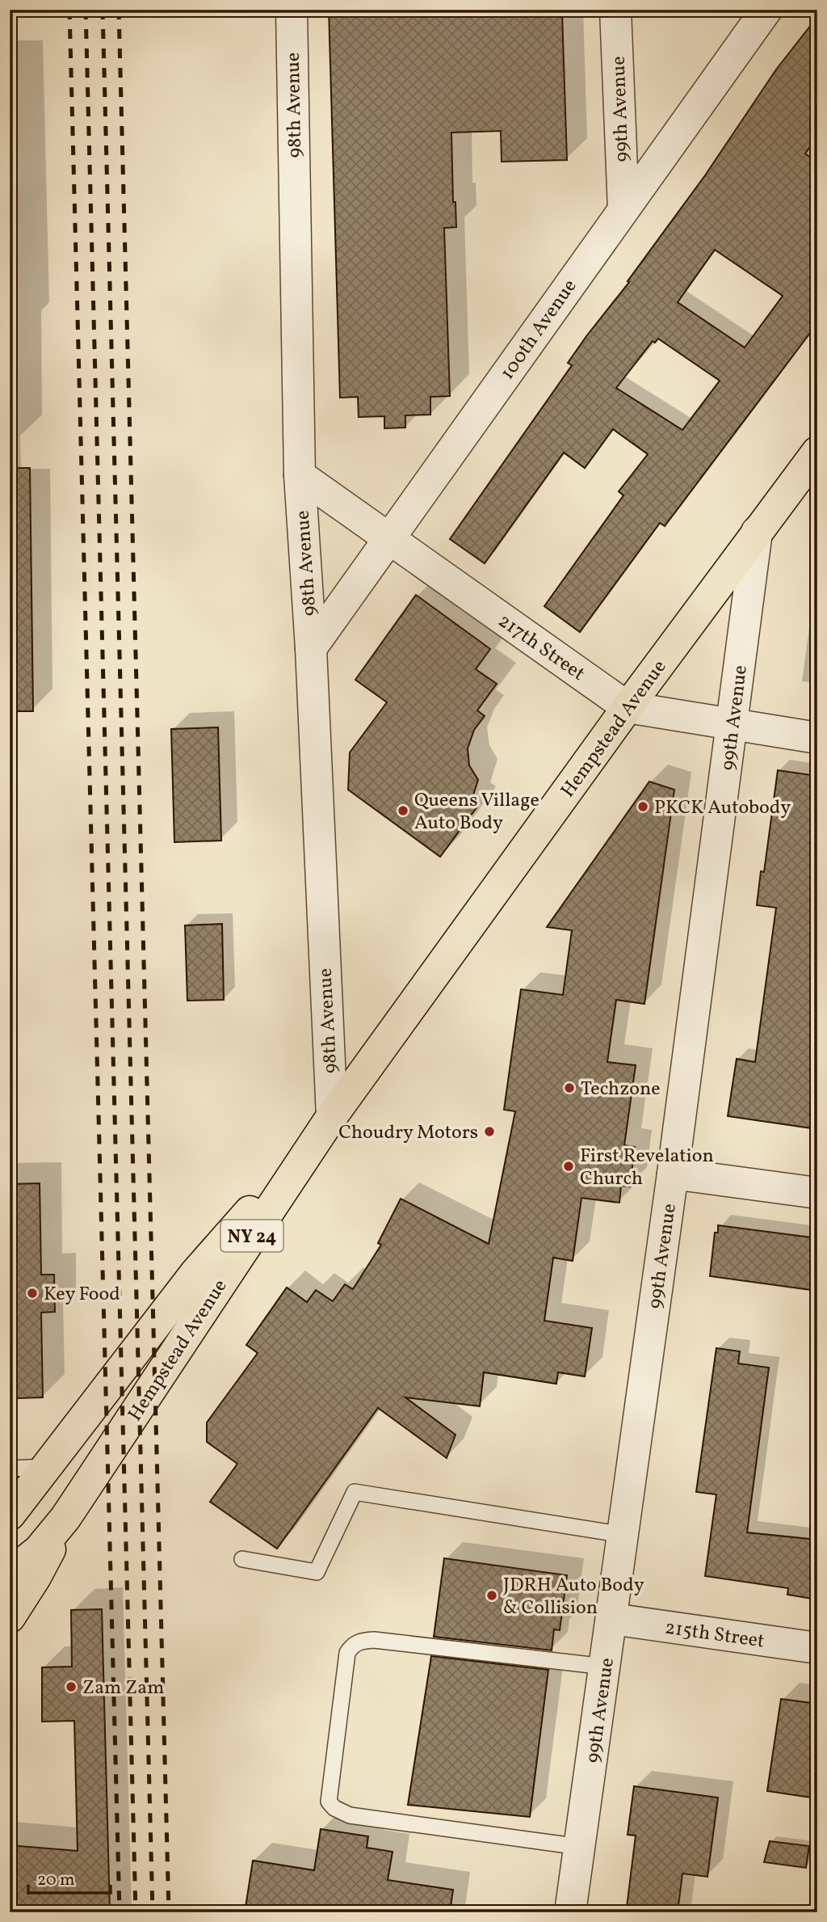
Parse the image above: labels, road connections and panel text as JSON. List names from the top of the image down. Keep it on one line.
{"streets":{"main road":["Hempstead Avenue","NY 24"],"street":["98th Avenue","99th Avenue","100th Avenue","217th Street","215th Street"]},"crossings":[["98th Avenue","100th Avenue"],["98th Avenue","217th Street"],["98th Avenue","Hempstead Avenue"],["99th Avenue","100th Avenue"],["99th Avenue","217th Street"],["99th Avenue","Hempstead Avenue"],["99th Avenue","215th Street"],["100th Avenue","217th Street"],["217th Street","Hempstead Avenue"],["Hempstead Avenue","NY 24"]],"places":["PKCK Autobody","Queens Village Auto Body","Techzone","Choudry Motors","First Revelation Church","Key Food","JDRH Auto Body & Collision","Zam Zam"],"scale_bar":"20 m"}
